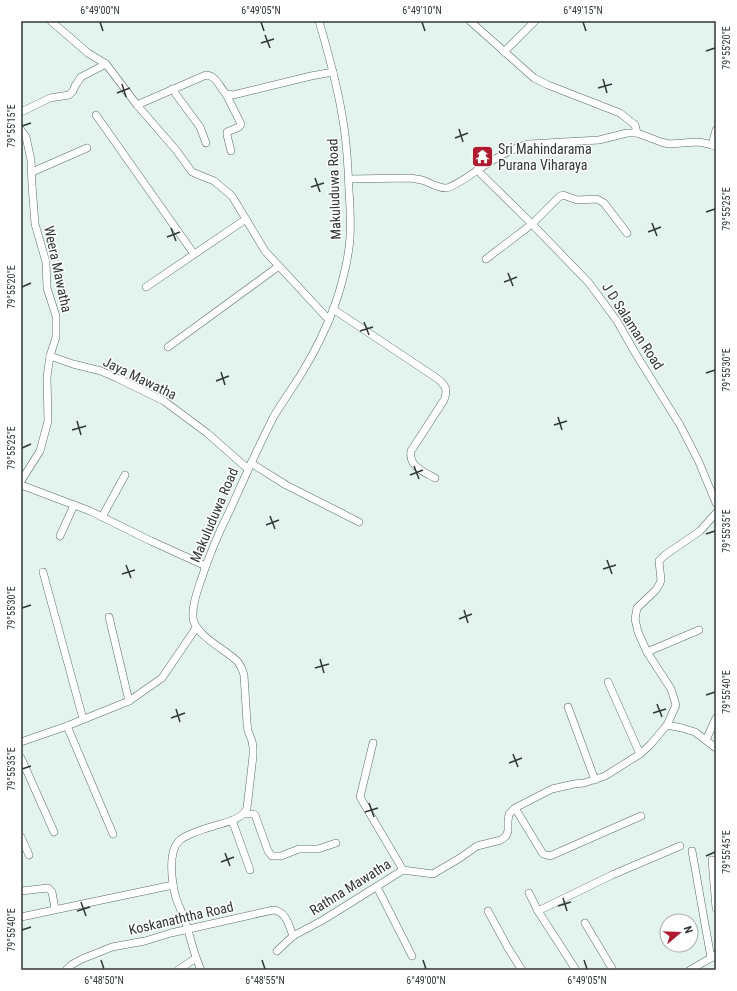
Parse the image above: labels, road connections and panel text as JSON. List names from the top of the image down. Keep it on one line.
{"streets":{"street":["Makuluduwa Road","Weera Mawatha","J D Salaman Road","Jaya Mawatha","Rathna Mawatha","Koskanaththa Road"]},"crossings":[["Makuluduwa Road","Jaya Mawatha"],["Weera Mawatha","Jaya Mawatha"],["Rathna Mawatha","Koskanaththa Road"]],"places":{"temple":["Sri Mahindarama Purana Viharaya"]},"north":"right","coordinates":["6°49'00\"N","6°49'05\"N","6°49'10\"N","6°49'15\"N","79°55'20\"E","79°55'15\"E","79°55'25\"E","79°55'30\"E","79°55'35\"E","79°55'40\"E","79°55'45\"E","6°48'50\"N","6°48'55\"N"]}
